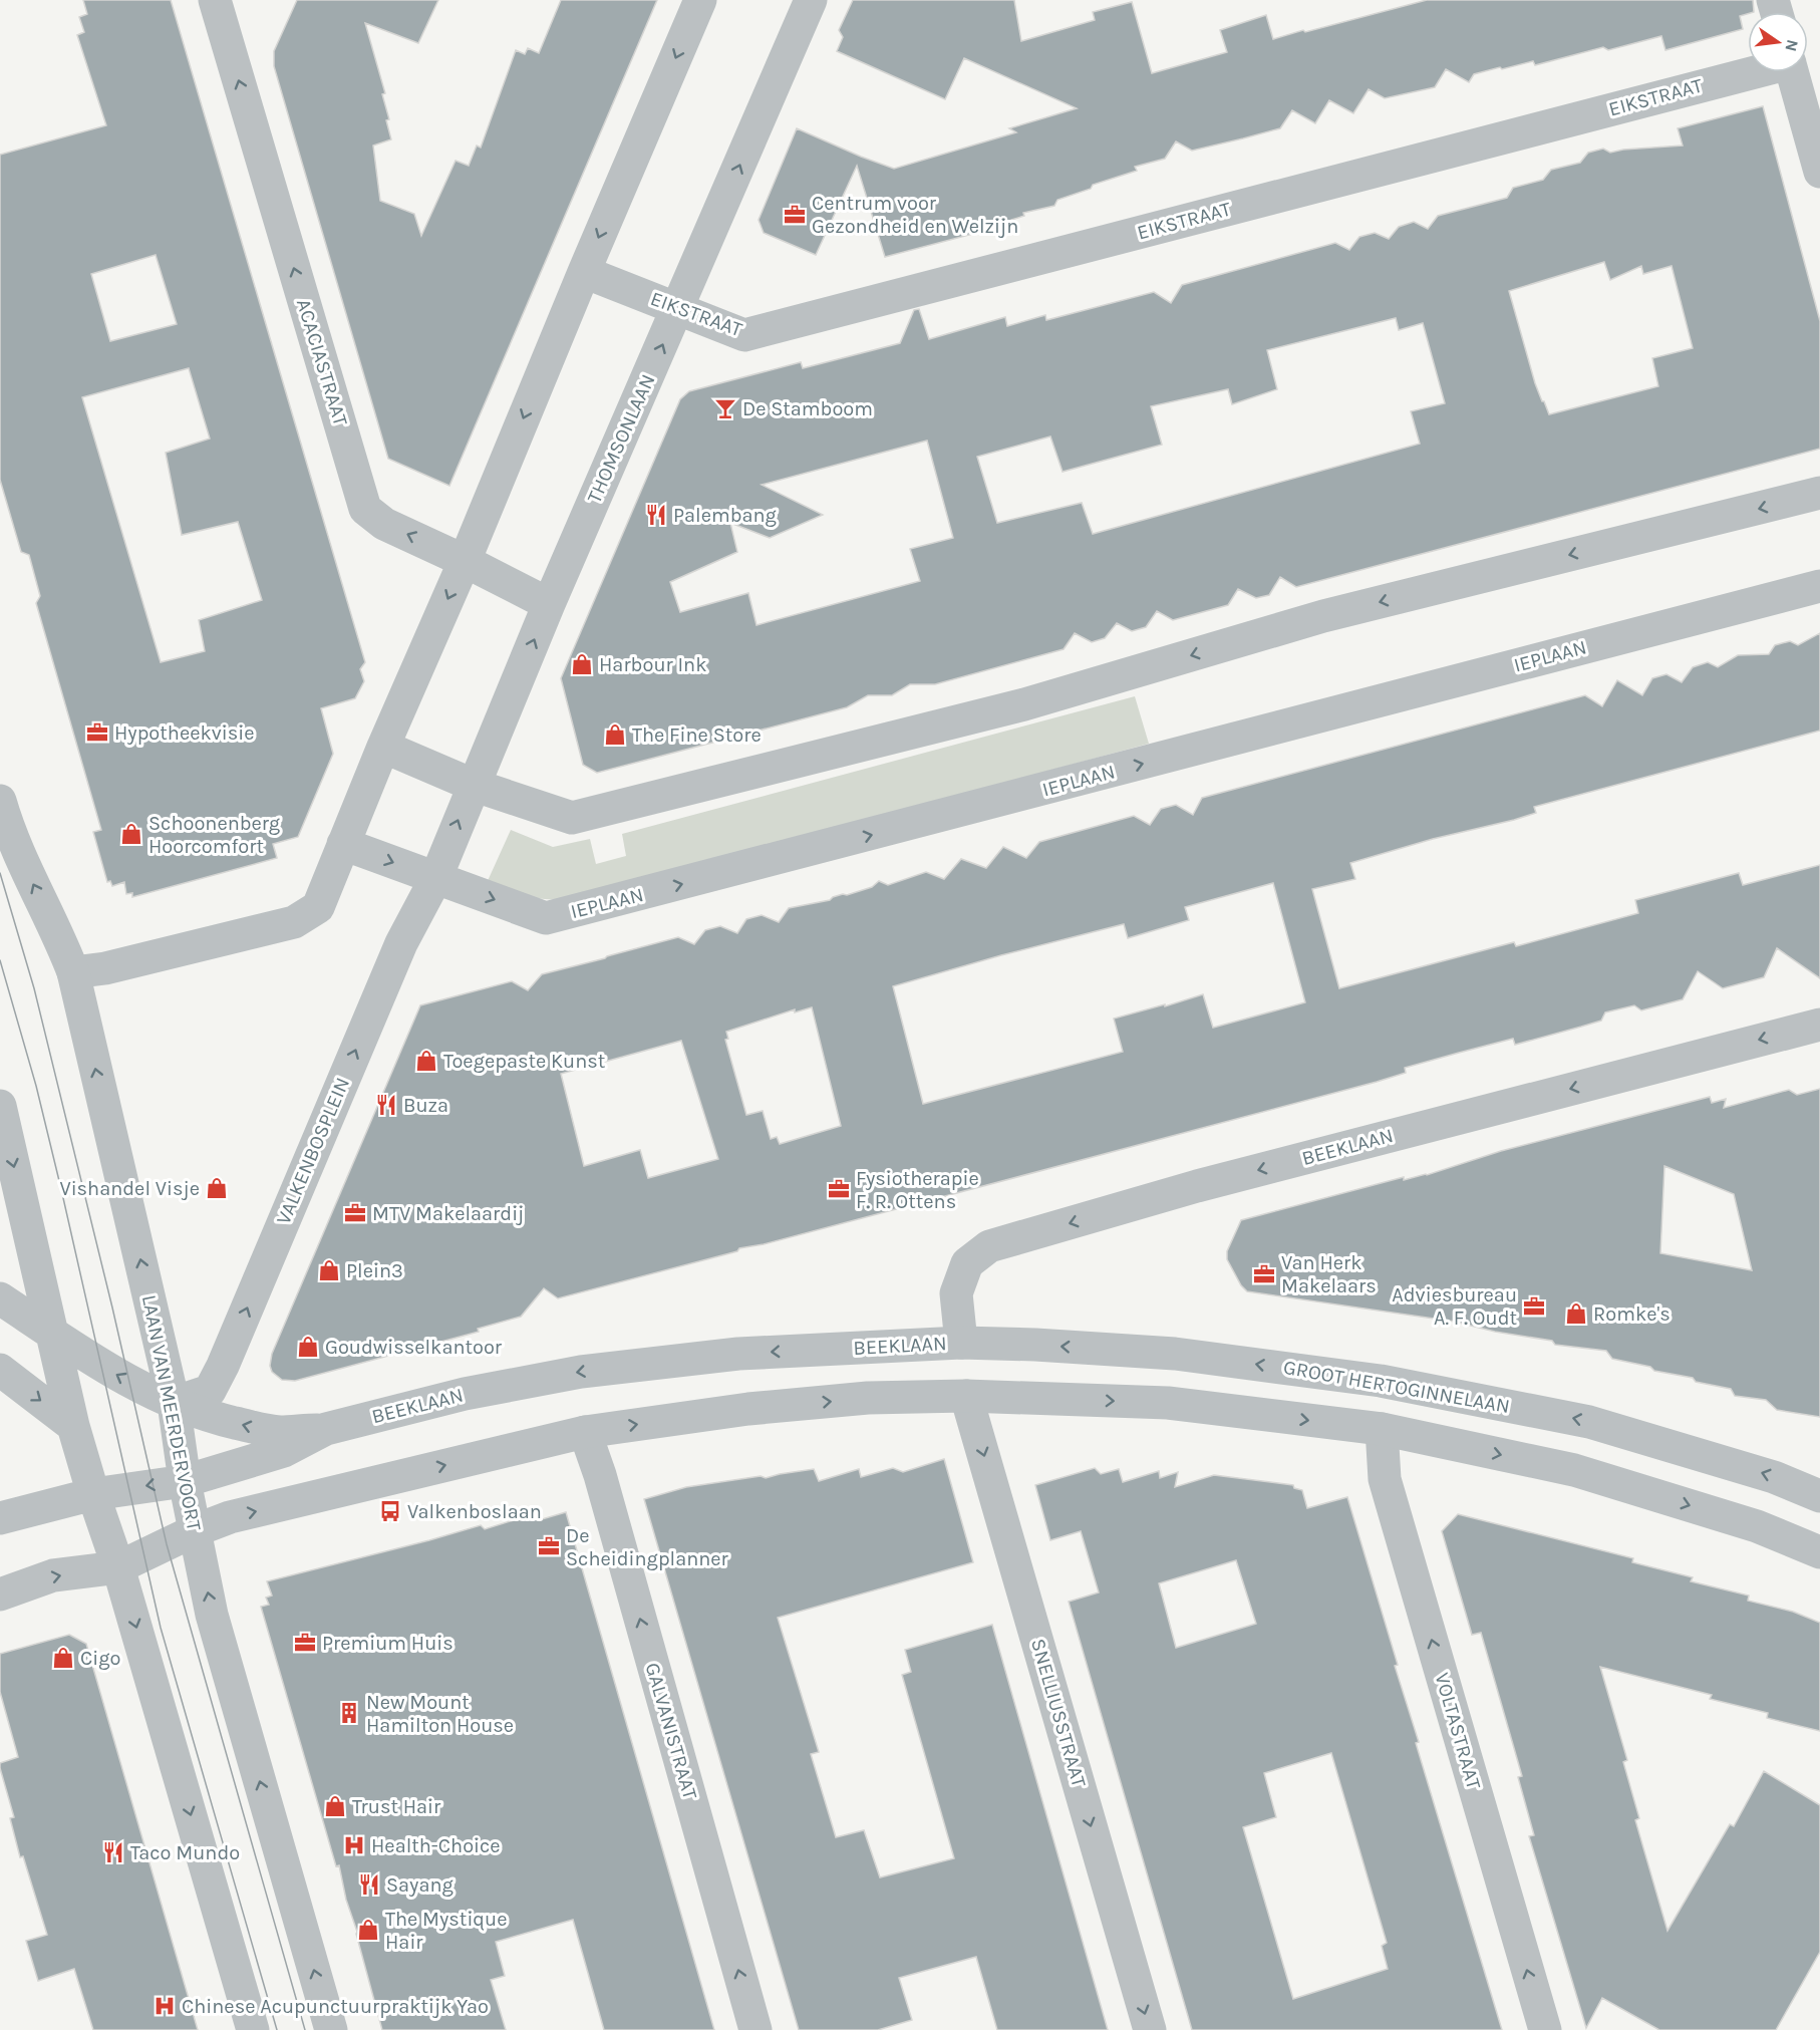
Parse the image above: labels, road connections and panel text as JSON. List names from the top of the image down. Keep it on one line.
{"streets":{"street":["EIKSTRAAT","ACACIASTRAAT","THOMSONLAAN","IEPLAAN","BEEKLAAN","VALKENBOSPLEIN","GROOT HERTOGINNELAAN","LAAN VAN MEERDERVOORT","SNELLIUSSTRAAT","GALVANISTRAAT","VOLTASTRAAT"]},"crossings":[["EIKSTRAAT","THOMSONLAAN"],["ACACIASTRAAT","THOMSONLAAN"],["THOMSONLAAN","IEPLAAN"],["THOMSONLAAN","VALKENBOSPLEIN"],["IEPLAAN","VALKENBOSPLEIN"],["BEEKLAAN","GROOT HERTOGINNELAAN"],["BEEKLAAN","LAAN VAN MEERDERVOORT"],["VALKENBOSPLEIN","LAAN VAN MEERDERVOORT"]],"one_way":["ACACIASTRAAT","VALKENBOSPLEIN","SNELLIUSSTRAAT","GALVANISTRAAT","VOLTASTRAAT"],"places":{"office":["Centrum voor Gezondheid en Welzijn","Hypotheekvisie","Fysiotherapie F. R. Ottens","MTV Makelaardij","Van Herk Makelaars","Adviesbureau A. F. Oudt","De Scheidingplanner","Premium Huis"],"bar":["De Stamboom"],"restaurant":["Palembang","Buza","Taco Mundo","Sayang"],"shop":["Harbour Ink","The Fine Store","Schoonenberg Hoorcomfort","Toegepaste Kunst","Vishandel Visje","Plein3","Romke's","Goudwisselkantoor","Cigo","Trust Hair","The Mystique Hair"],"bus stop":["Valkenboslaan"],"building":["New Mount Hamilton House"],"hospital":["Health-Choice","Chinese Acupunctuurpraktijk Yao"]},"north":"right"}
